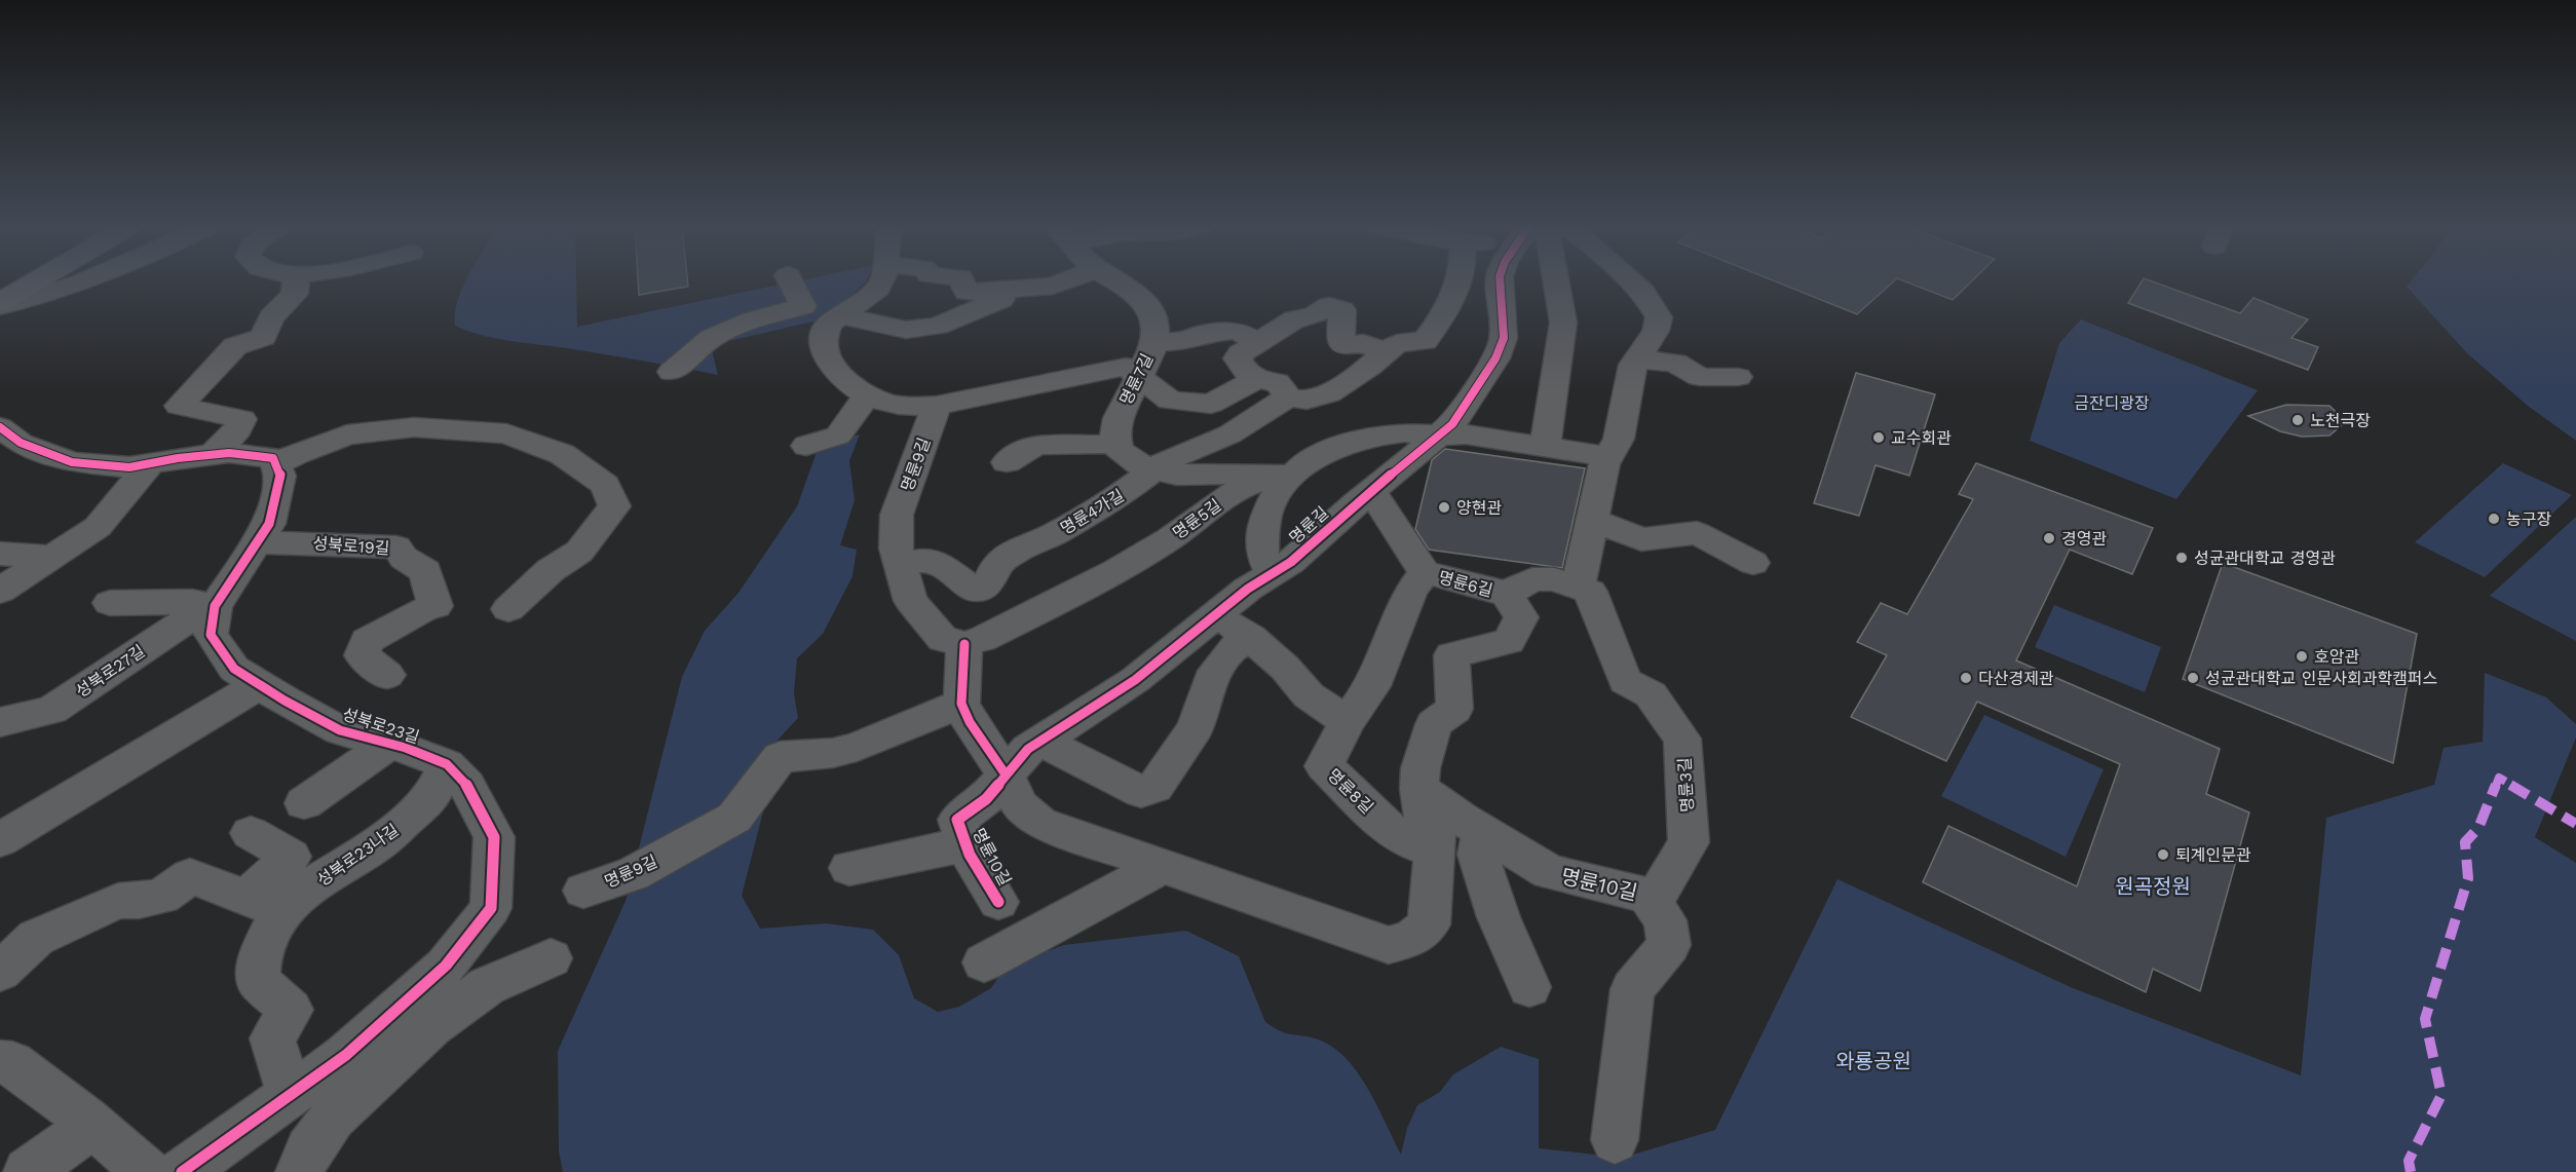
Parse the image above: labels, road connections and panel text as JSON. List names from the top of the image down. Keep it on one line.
{"streets":{"street":["명륜7길","명륜9길","명륜4가길","명륜5길","명륜길","성북로19길","명륜6길","성북로27길","성북로23길","명륜3길","명륜8길","성북로23나길","명륜10길"]},"crossings":[["명륜9길","명륜4가길"],["명륜9길","명륜5길"],["명륜5길","명륜길"],["명륜길","명륜6길"],["명륜길","명륜10길"],["성북로19길","성북로23길"],["명륜6길","명륜8길"],["명륜6길","명륜10길"],["성북로27길","성북로23길"],["성북로23길","성북로23나길"],["명륜3길","명륜10길"],["명륜8길","명륜10길"]],"parks":["금잔디광장","원곡정원","와룡공원"],"places":["노천극장","교수회관","양현관","농구장","경영관","성균관대학교 경영관","호암관","다산경제관","성균관대학교 인문사회과학캠퍼스","퇴계인문관"]}
